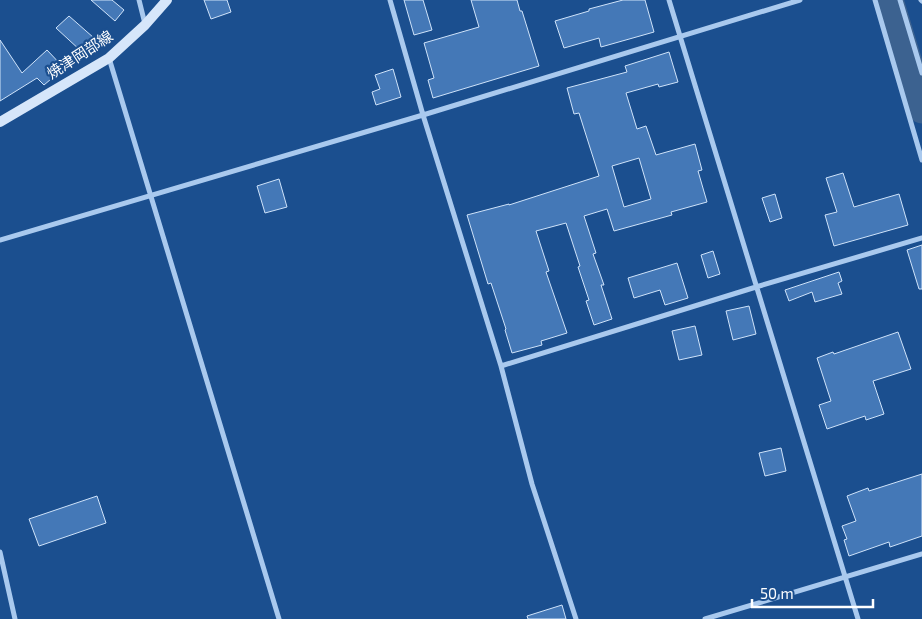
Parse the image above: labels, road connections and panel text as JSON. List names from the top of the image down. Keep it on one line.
{"streets":{"main road":["焼津岡部線"]},"scale_bar":"50 m"}
